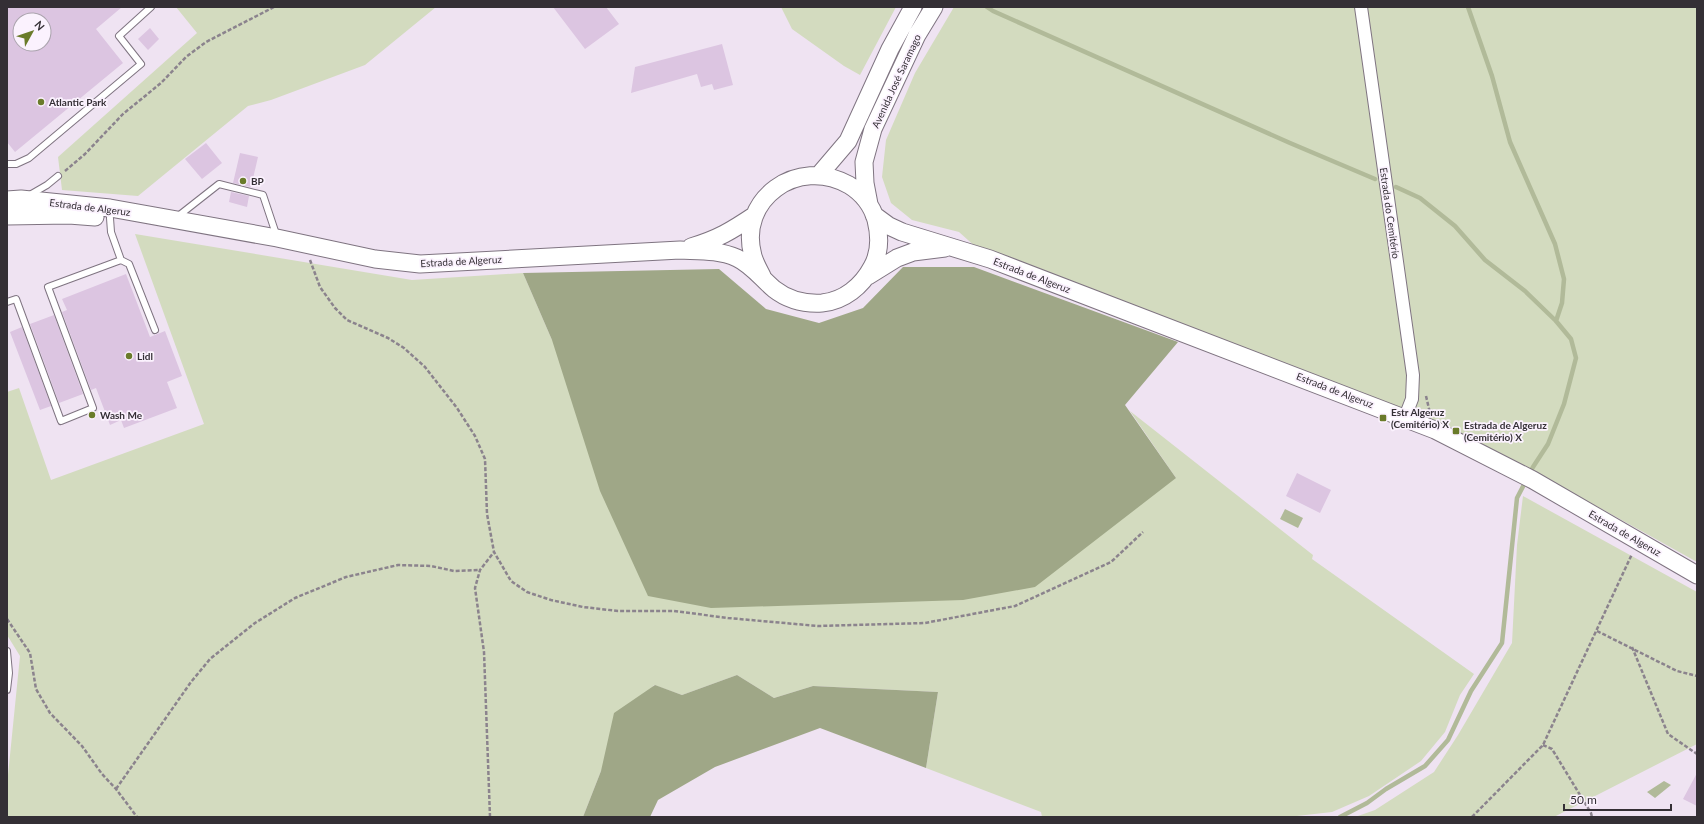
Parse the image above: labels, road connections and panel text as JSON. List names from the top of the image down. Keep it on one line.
{"streets":{"main road":["Avenida José Saramago","Estrada de Algeruz"],"street":["Estrada do Cemitério"]},"crossings":[["Avenida José Saramago","Estrada de Algeruz"],["Estrada de Algeruz","Estrada do Cemitério"]],"places":{"other":["Atlantic Park","BP","Lidl","Wash Me"],"transit":["Estr Algeruz (Cemitério) X","Estrada de Algeruz (Cemitério) X"]},"scale_bar":"50 m","north":"top right"}
